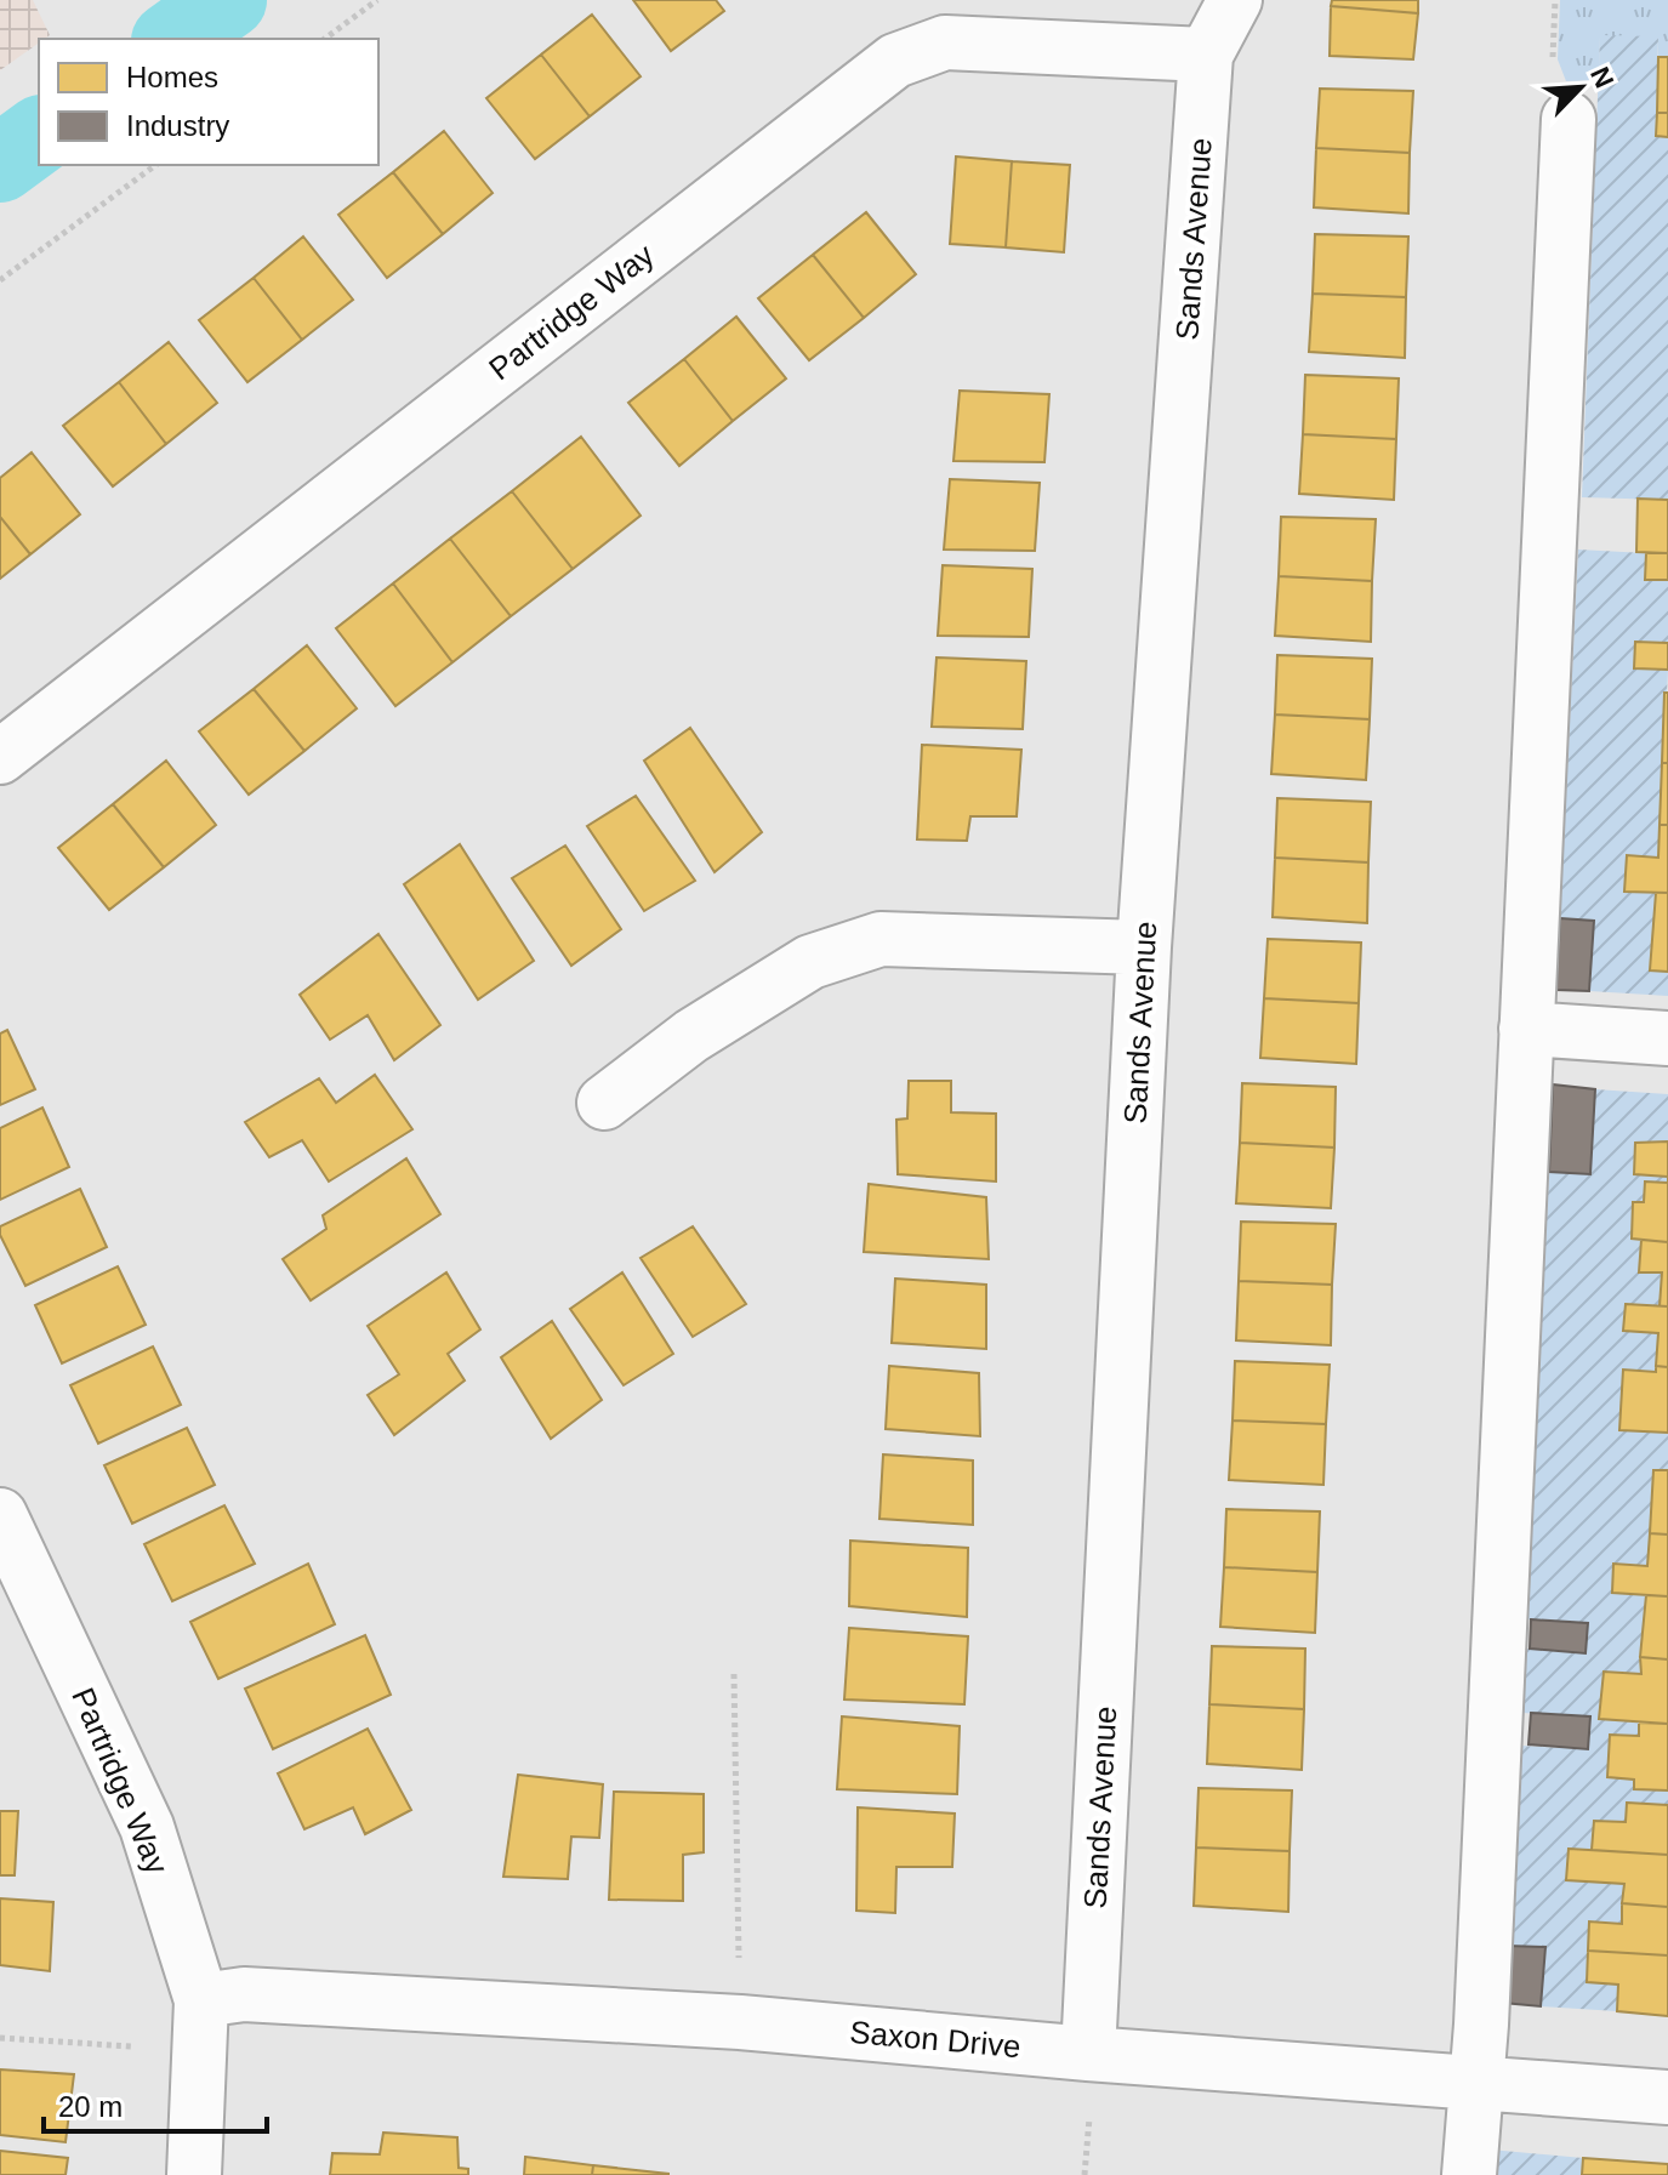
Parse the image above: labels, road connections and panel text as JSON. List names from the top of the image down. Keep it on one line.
{"streets":{"street":["Sands Avenue","Partridge Way","Saxon Drive"]},"crossings":[["Sands Avenue","Partridge Way"],["Sands Avenue","Saxon Drive"],["Partridge Way","Saxon Drive"]],"legend":["Homes","Industry"],"scale_bar":"20 m","north":"top right"}
